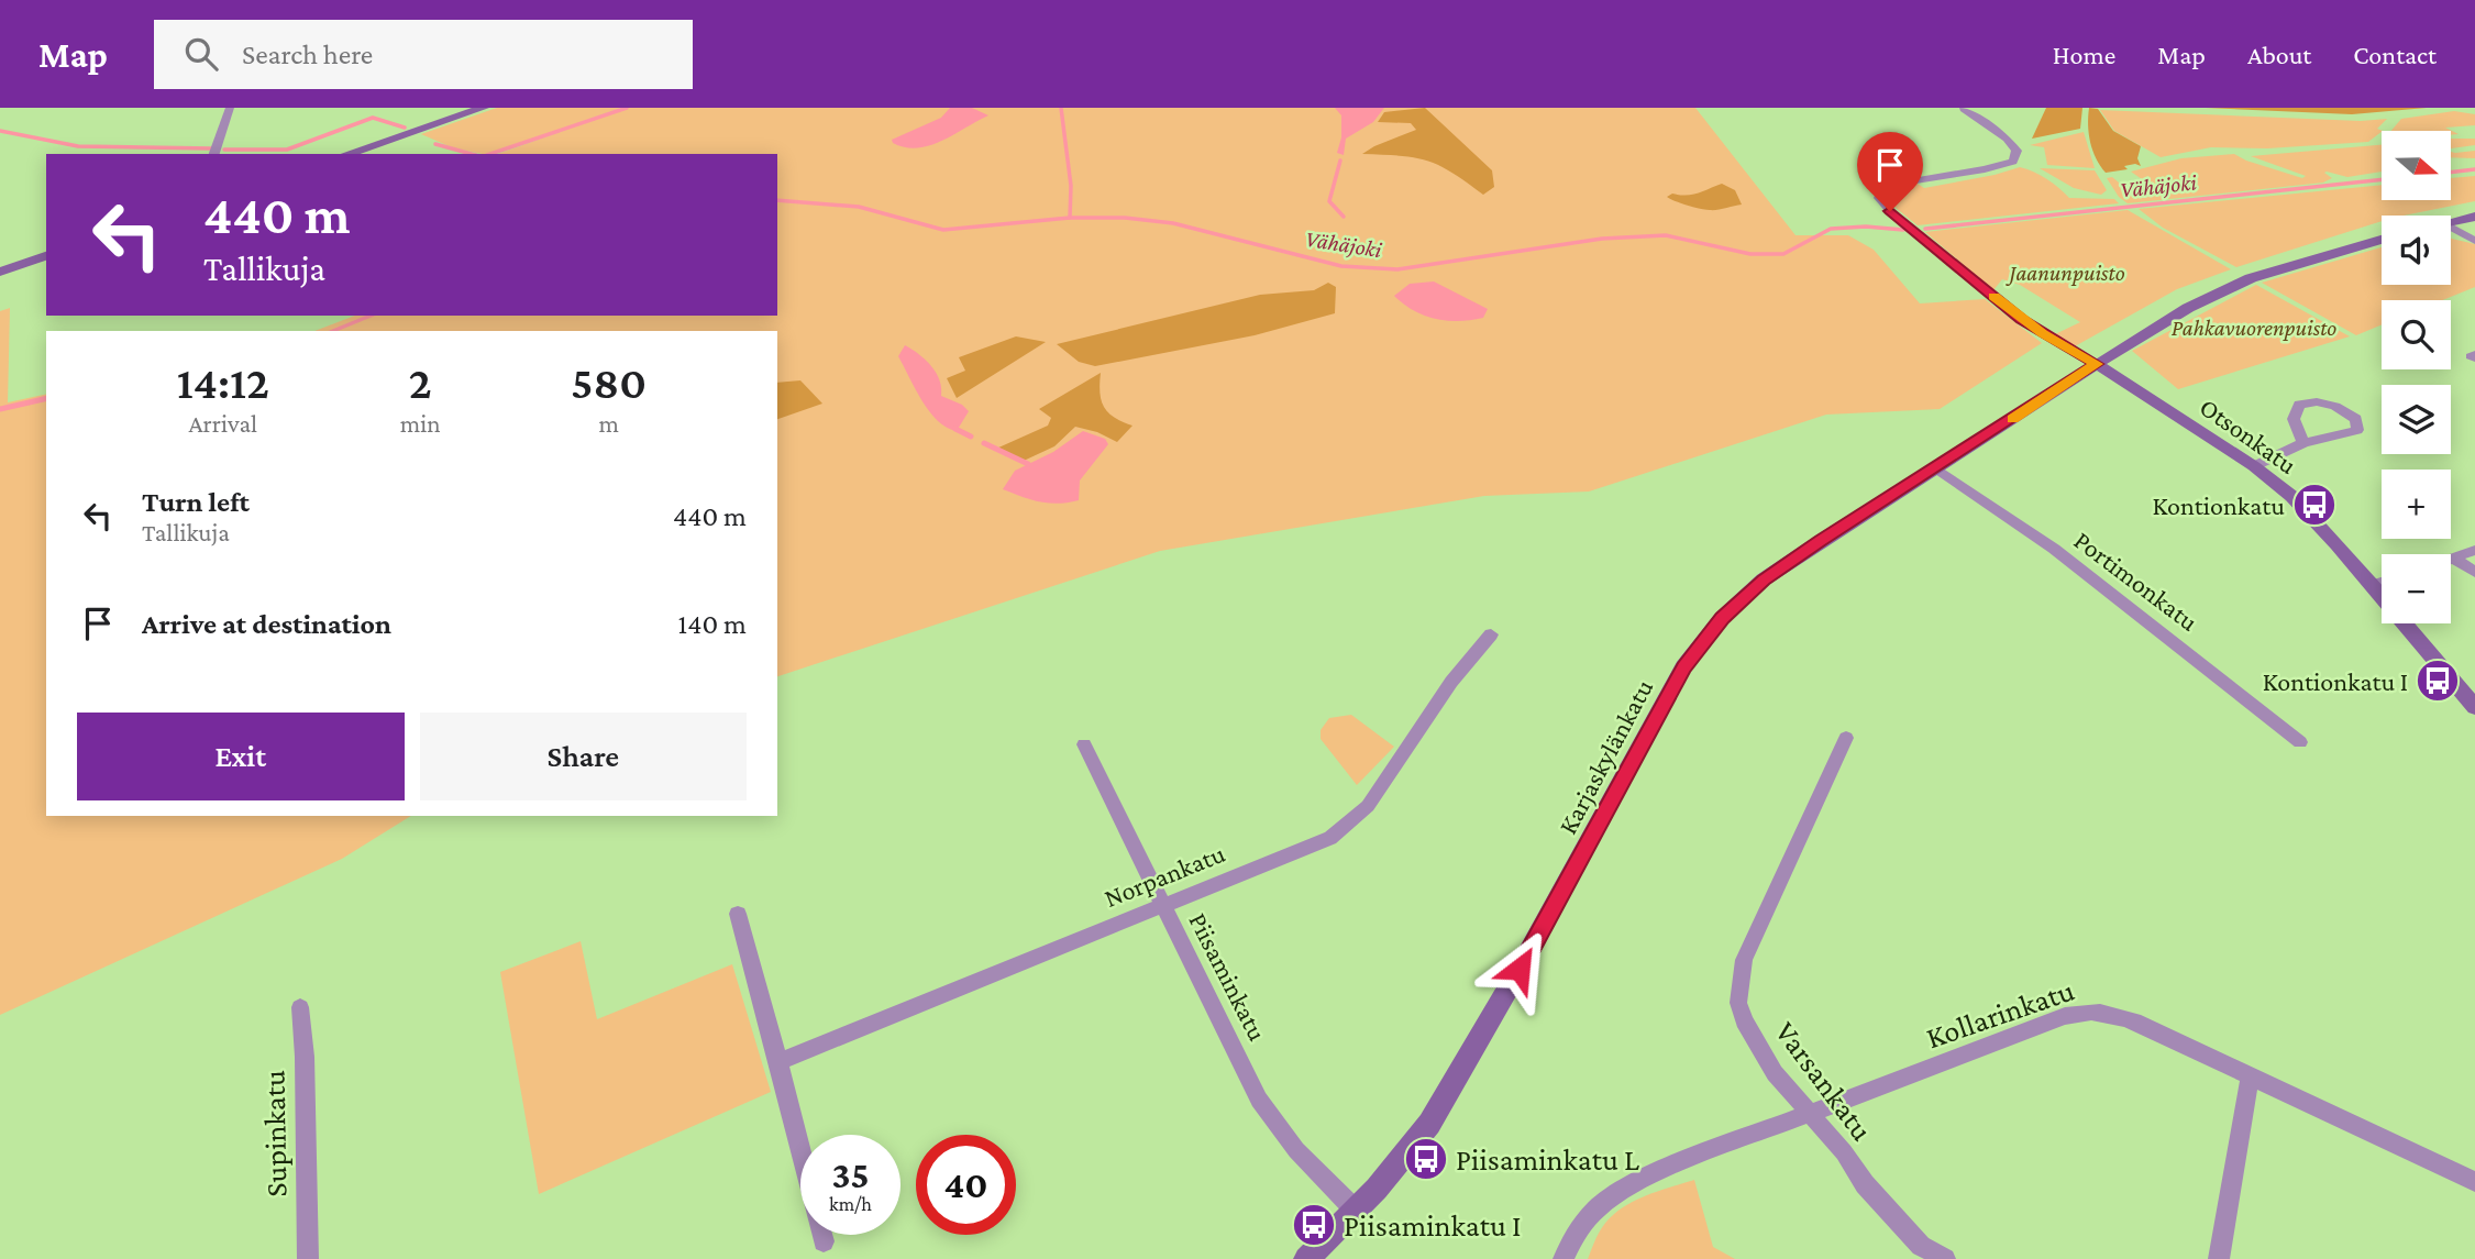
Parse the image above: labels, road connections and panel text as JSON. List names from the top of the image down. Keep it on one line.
{"streets":{"street":["Otsonkatu","Portimonkatu","Karjaskylänkatu","Norpankatu","Piisaminkatu","Kollarinkatu","Varsankatu","Supinkatu"]},"crossings":[["Otsonkatu","Karjaskylänkatu"],["Portimonkatu","Karjaskylänkatu"],["Karjaskylänkatu","Piisaminkatu"],["Norpankatu","Piisaminkatu"],["Kollarinkatu","Varsankatu"]],"water":["Vähäjoki"],"parks":["Jaanunpuisto","Pahkavuorenpuisto"],"places":{"bus stop":["Kontionkatu","Kontionkatu I","Piisaminkatu L","Piisaminkatu I"]},"north":"right","page":{"header":"Map","search":"Search here","nav":["Home","Map","About","Contact"],"map_buttons":["+","−"],"turn":["440 m","Tallikuja"],"eta":["14:12","Arrival","2","min","580","m"],"list":[{"name":"Turn left","note":"Tallikuja","value":"440 m"},{"name":"Arrive at destination","value":"140 m"}],"buttons":["Exit","Share"],"speed":"35 km/h","limit":"40"}}
